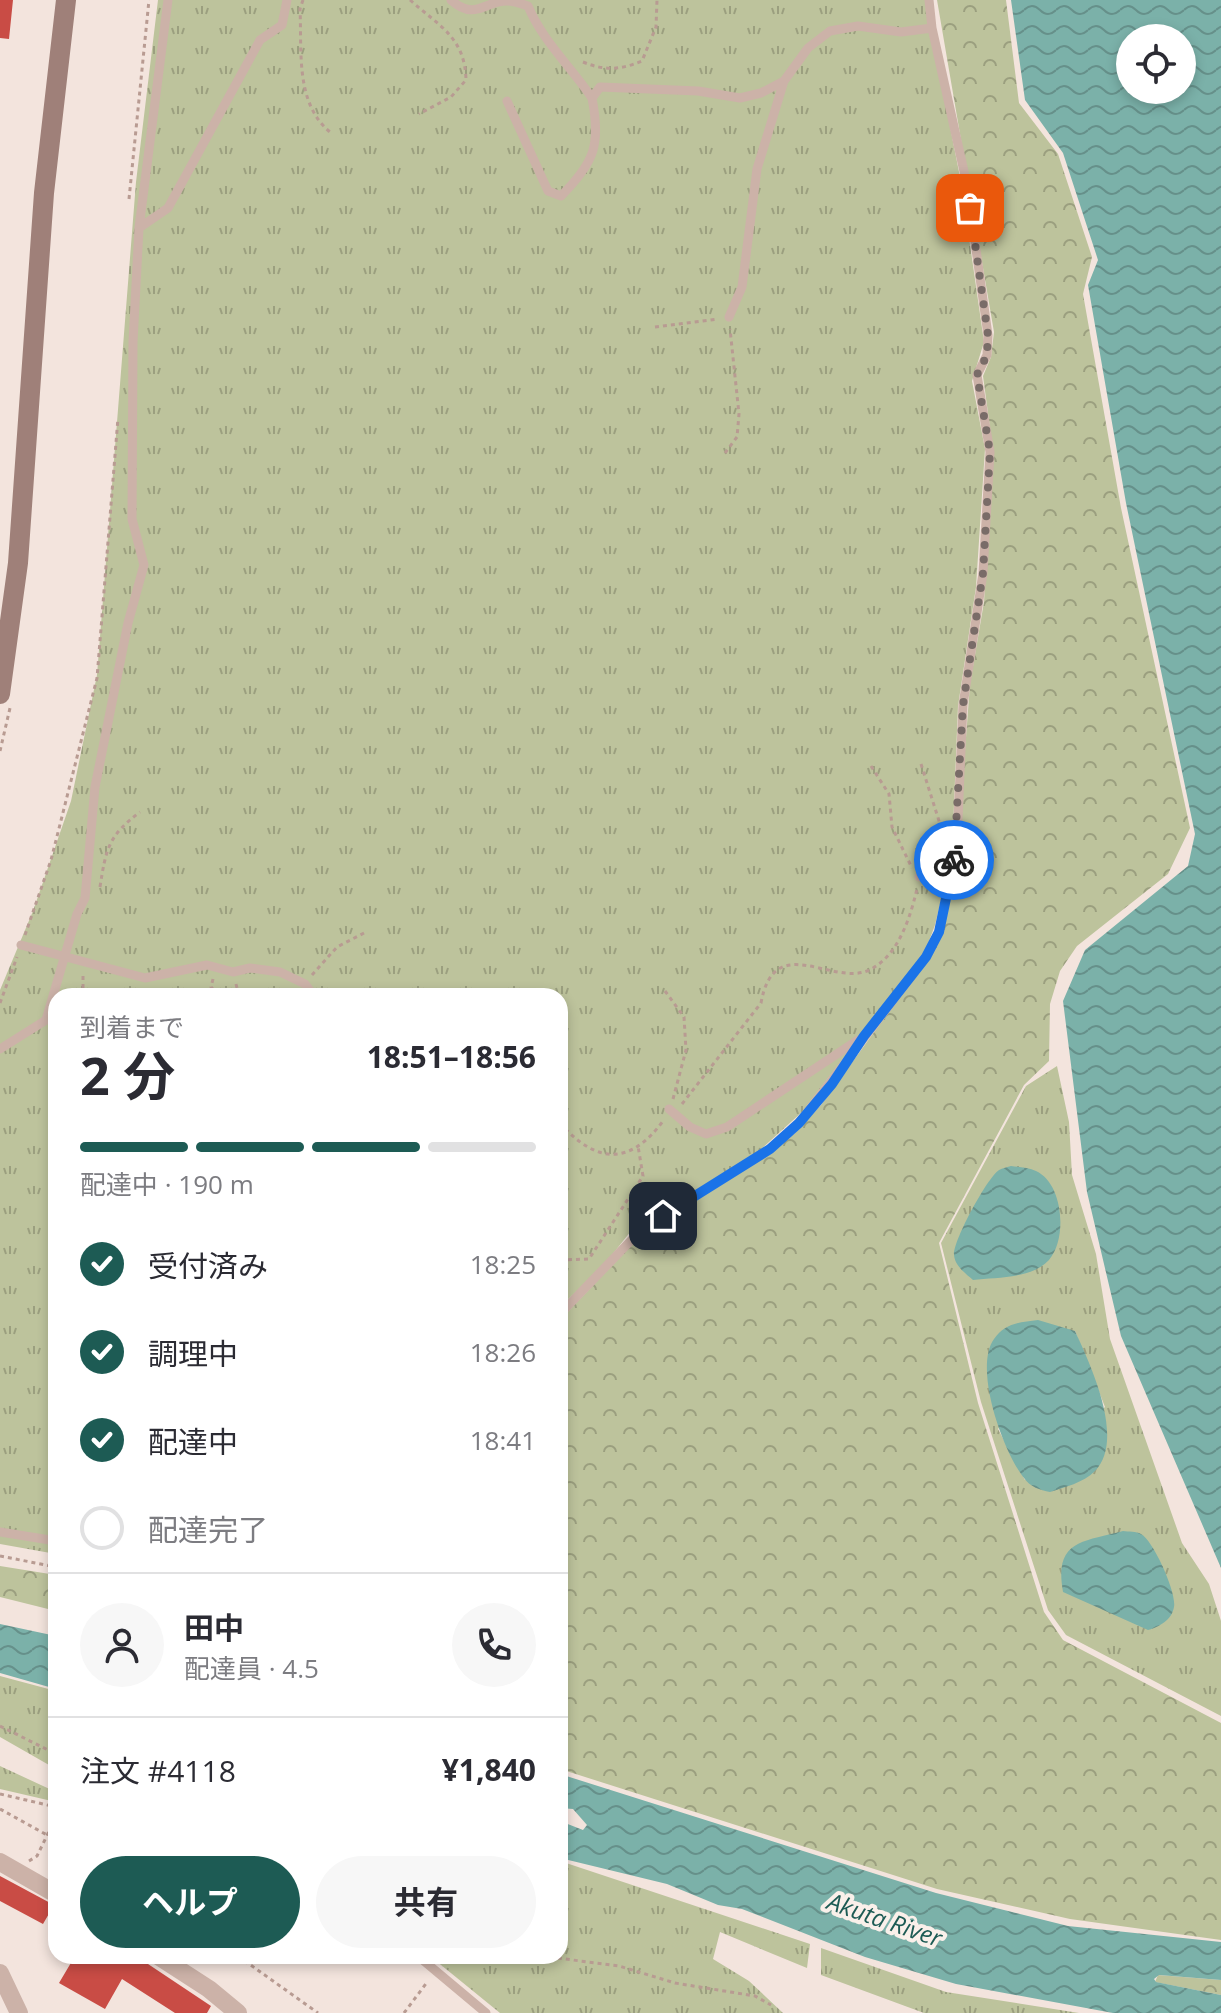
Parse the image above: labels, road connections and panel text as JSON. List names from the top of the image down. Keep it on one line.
{"water":["Akuta River"],"page":{"heading":["2 分","到着まで","18:51–18:56"],"panel":["田中","配達員 · 4.5","注文 #4118","¥1,840"],"bar":"配達中 · 190 m","list":[["受付済み","18:25"],["調理中","18:26"],["配達中","18:41"],"配達完了"],"buttons":["ヘルプ","共有"]}}
